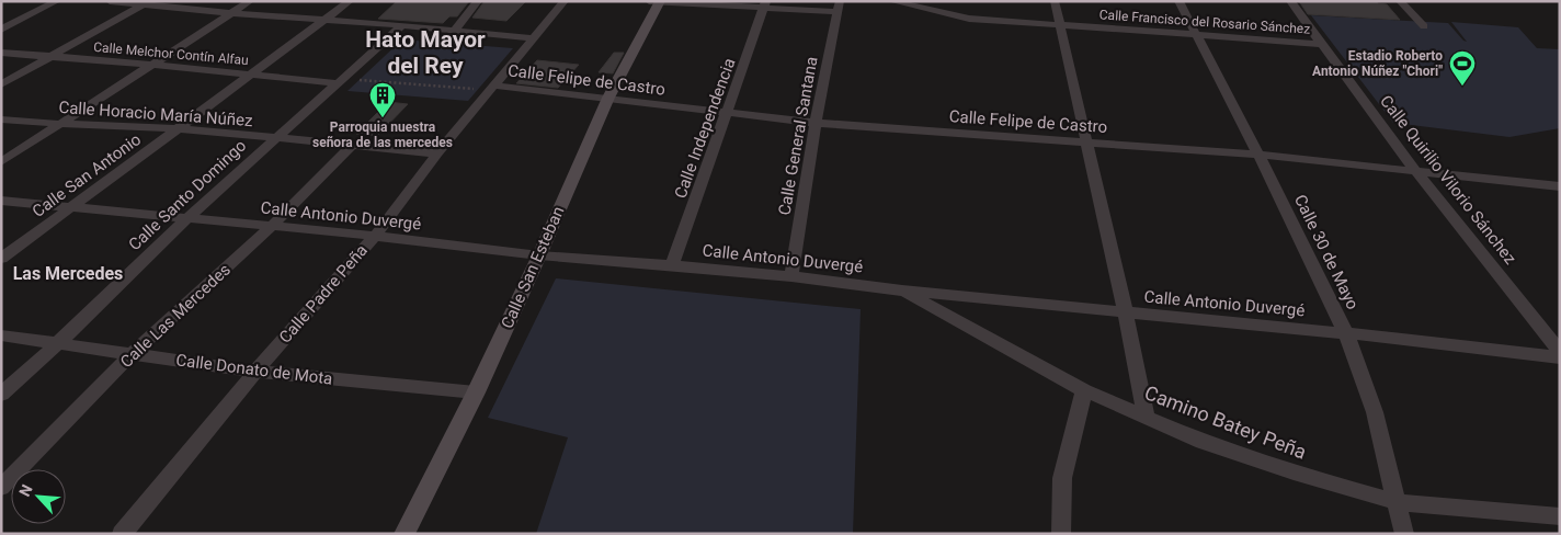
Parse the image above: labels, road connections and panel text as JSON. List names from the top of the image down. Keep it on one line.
{"streets":{"street":["Calle Francisco del Rosario Sánchez","Calle Melchor Contín Alfau","Calle Felipe de Castro","Calle Horacio María Núñez","Calle Independencia","Calle General Santana","Calle San Antonio","Calle Quirilio Vilorio Sánchez","Calle Santo Domingo","Calle Antonio Duvergé","Calle 30 de Mayo","Calle San Esteban","Calle Padre Peña","Calle Las Mercedes","Calle Donato de Mota","Camino Batey Peña"]},"crossings":[["Calle Francisco del Rosario Sánchez","Calle Quirilio Vilorio Sánchez"],["Calle Francisco del Rosario Sánchez","Calle 30 de Mayo"],["Calle Melchor Contín Alfau","Calle San Antonio"],["Calle Melchor Contín Alfau","Calle Santo Domingo"],["Calle Felipe de Castro","Calle Independencia"],["Calle Felipe de Castro","Calle General Santana"],["Calle Felipe de Castro","Calle Quirilio Vilorio Sánchez"],["Calle Felipe de Castro","Calle 30 de Mayo"],["Calle Felipe de Castro","Calle San Esteban"],["Calle Felipe de Castro","Calle Padre Peña"],["Calle Horacio María Núñez","Calle San Antonio"],["Calle Horacio María Núñez","Calle Santo Domingo"],["Calle Horacio María Núñez","Calle Padre Peña"],["Calle Horacio María Núñez","Calle Las Mercedes"],["Calle Independencia","Calle Antonio Duvergé"],["Calle General Santana","Calle Antonio Duvergé"],["Calle San Antonio","Calle Antonio Duvergé"],["Calle Santo Domingo","Calle Antonio Duvergé"],["Calle Santo Domingo","Calle Donato de Mota"],["Calle Antonio Duvergé","Calle 30 de Mayo"],["Calle Antonio Duvergé","Calle San Esteban"],["Calle Antonio Duvergé","Calle Padre Peña"],["Calle Antonio Duvergé","Calle Las Mercedes"],["Calle Antonio Duvergé","Camino Batey Peña"],["Calle 30 de Mayo","Camino Batey Peña"],["Calle San Esteban","Calle Donato de Mota"],["Calle Padre Peña","Calle Donato de Mota"],["Calle Las Mercedes","Calle Donato de Mota"]],"districts":["Hato Mayor del Rey","Las Mercedes"],"places":{"sports":["Estadio Roberto Antonio Núñez \"Chori\""],"building":["Parroquia nuestra señora de las mercedes"]},"north":"top left"}
